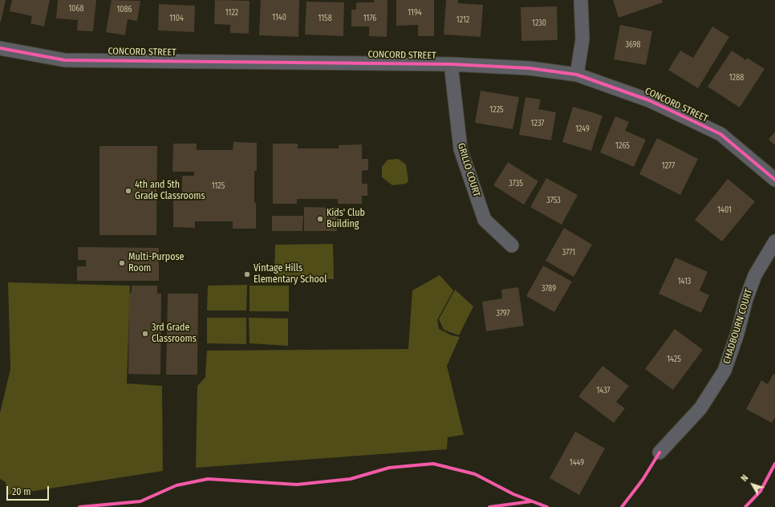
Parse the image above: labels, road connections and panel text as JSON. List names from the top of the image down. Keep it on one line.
{"streets":{"street":["CONCORD STREET","GRILLO COURT","CHADBOURN COURT"]},"crossings":[["CONCORD STREET","GRILLO COURT"]],"places":["4th and 5th Grade Classrooms","Kids' Club Building","Multi-Purpose Room","Vintage Hills Elementary School","3rd Grade Classrooms"],"house_numbers":["1068","1086","1122","1194","1140","1104","1158","1176","1212","1230","3698","1288","1225","1237","1249","1265","1277","3735","1125","3753","1401","3771","1413","3789","3797","1425","1437","1449"],"scale_bar":"20 m","north":"top left"}
